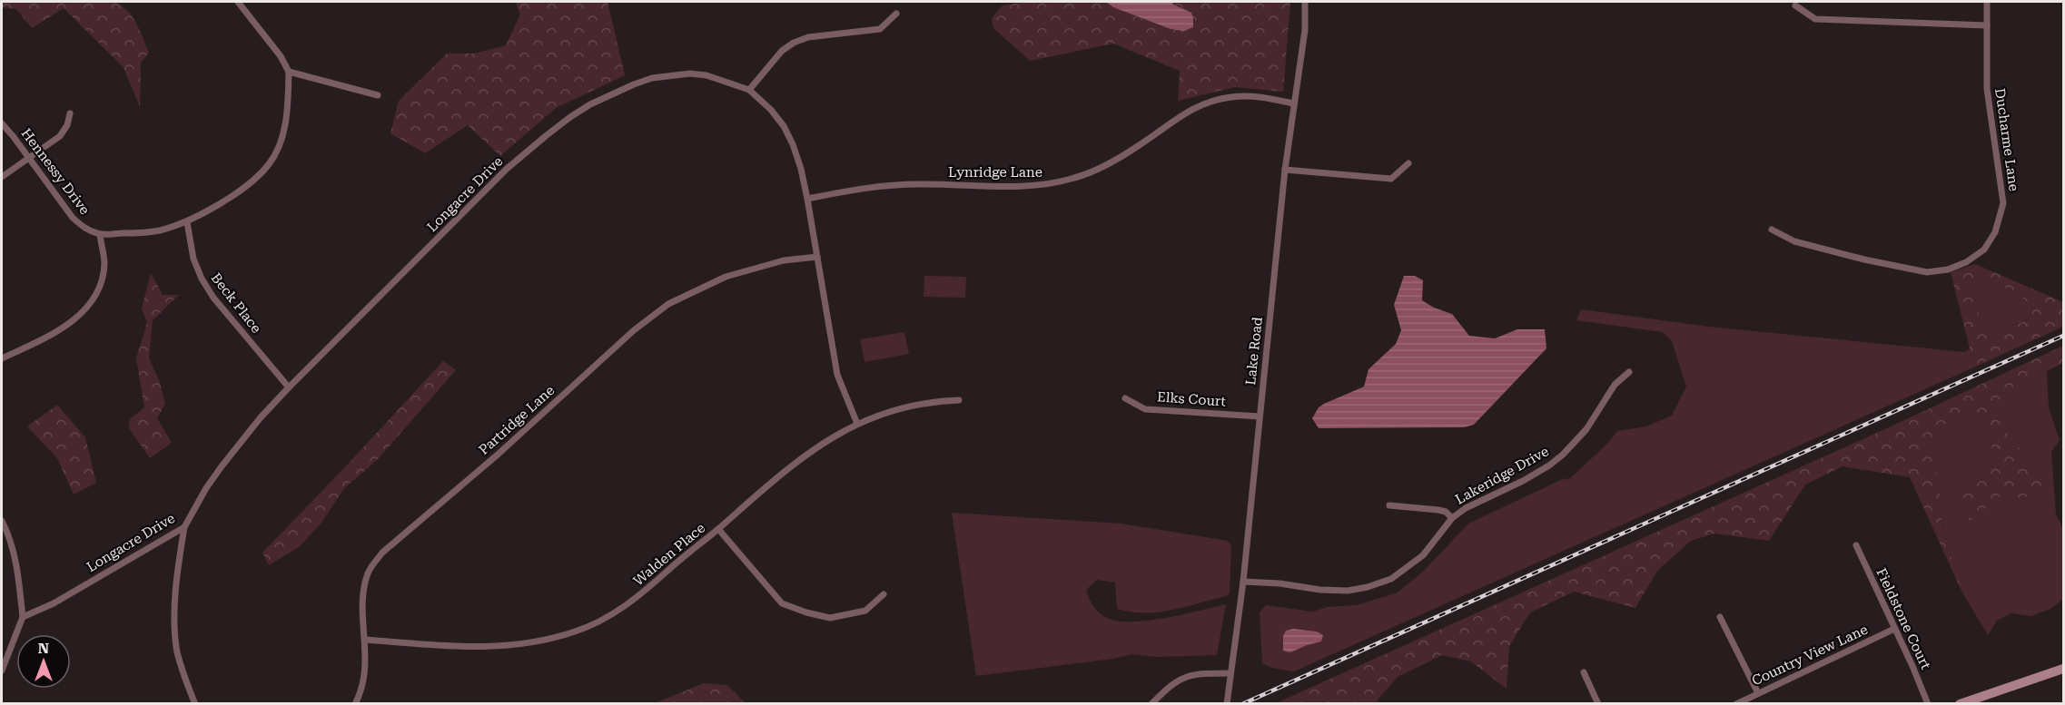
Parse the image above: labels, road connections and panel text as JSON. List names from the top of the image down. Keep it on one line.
{"streets":{"street":["Ducharme Lane","Hennessy Drive","Lynridge Lane","Longacre Drive","Beck Place","Lake Road","Elks Court","Partridge Lane","Lakeridge Drive","Walden Place","Fieldstone Court","Country View Lane"]},"crossings":[["Lynridge Lane","Longacre Drive"],["Lynridge Lane","Lake Road"],["Longacre Drive","Beck Place"],["Longacre Drive","Partridge Lane"],["Longacre Drive","Walden Place"],["Lake Road","Elks Court"],["Lake Road","Lakeridge Drive"],["Partridge Lane","Walden Place"],["Fieldstone Court","Country View Lane"]],"north":"top"}
